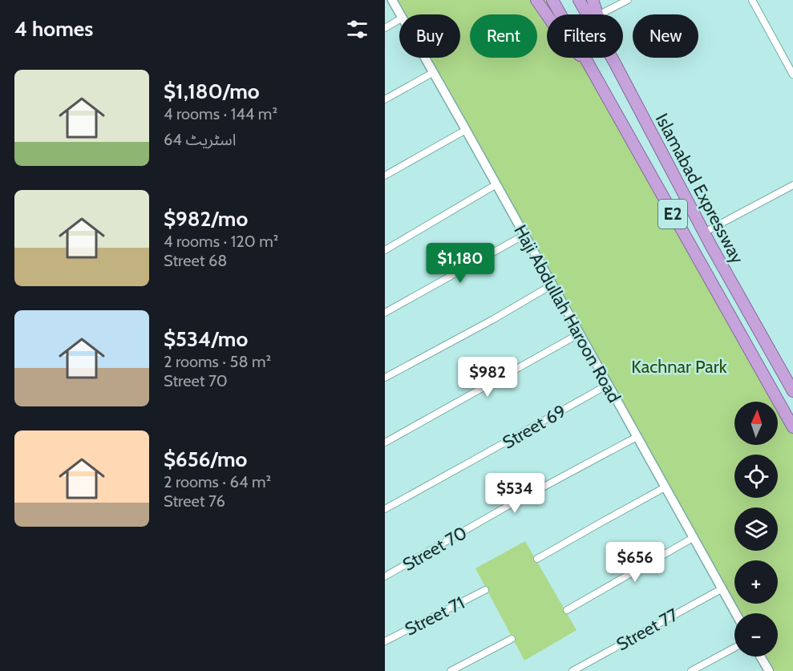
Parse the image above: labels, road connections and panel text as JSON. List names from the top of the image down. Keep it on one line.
{"streets":{"highway":["Islamabad Expressway","E2"],"street":["Haji Abdullah Haroon Road","Street 69","Street 70","Street 71","Street 77"]},"crossings":[["Haji Abdullah Haroon Road","Street 69"],["Haji Abdullah Haroon Road","Street 70"],["Haji Abdullah Haroon Road","Street 77"]],"parks":["Kachnar Park"],"north":"top","page":{"heading":"4 homes","chip":["Buy","Rent","Filters","New"],"list":[{"name":"$1,180/mo","note":"4 rooms · 144 m² · اسٹریٹ 64"},{"name":"$982/mo","note":"4 rooms · 120 m² · Street 68"},{"name":"$534/mo","note":"2 rooms · 58 m² · Street 70"},{"name":"$656/mo","note":"2 rooms · 64 m² · Street 76"}],"price":["$1,180","$982","$534","$656"],"map_buttons":["+","−"]}}
